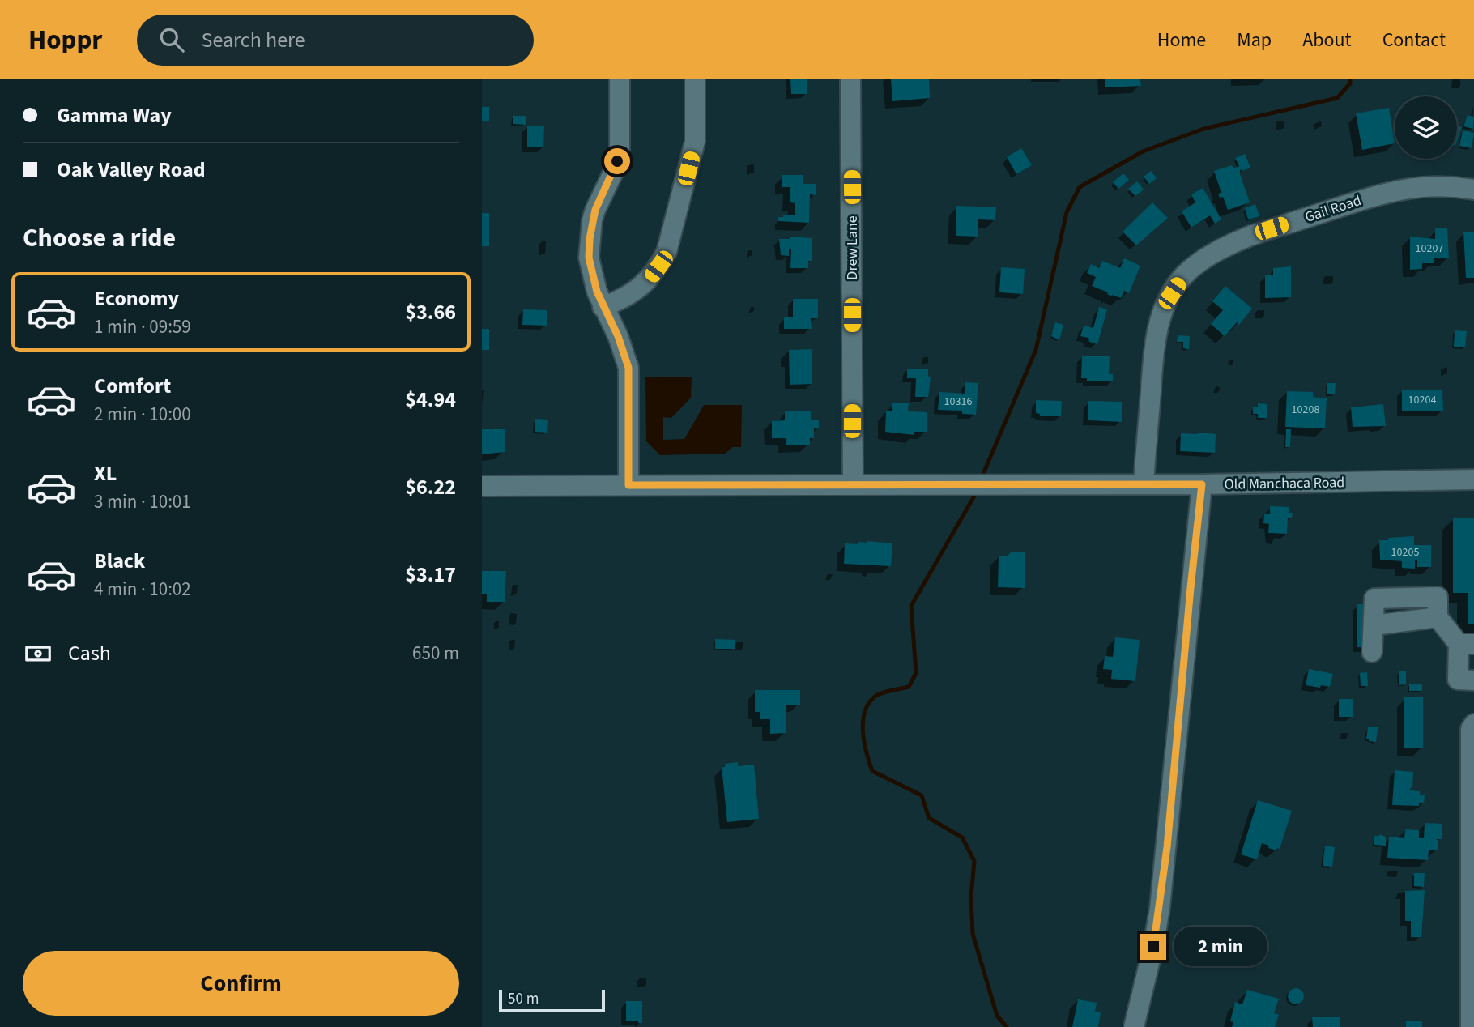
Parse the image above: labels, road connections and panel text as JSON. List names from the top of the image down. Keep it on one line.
{"streets":{"street":["Gail Road","Drew Lane","Old Manchaca Road"]},"crossings":[["Gail Road","Old Manchaca Road"],["Drew Lane","Old Manchaca Road"]],"house_numbers":["10207","10204","10316","10208","10205"],"scale_bar":"50 m","page":{"header":"Hoppr","search":"Search here","nav":["Home","Map","About","Contact"],"banner":["Gamma Way","Oak Valley Road"],"heading":"Choose a ride","list":[{"name":"Economy","note":"1 min · 09:59","value":"$3.66"},{"name":"Comfort","note":"2 min · 10:00","value":"$4.94"},{"name":"XL","note":"3 min · 10:01","value":"$6.22"},{"name":"Black","note":"4 min · 10:02","value":"$3.17"}],"pay":["Cash","650 m"],"bubble":"2 min","buttons":"Confirm","scale":"50 m"}}
